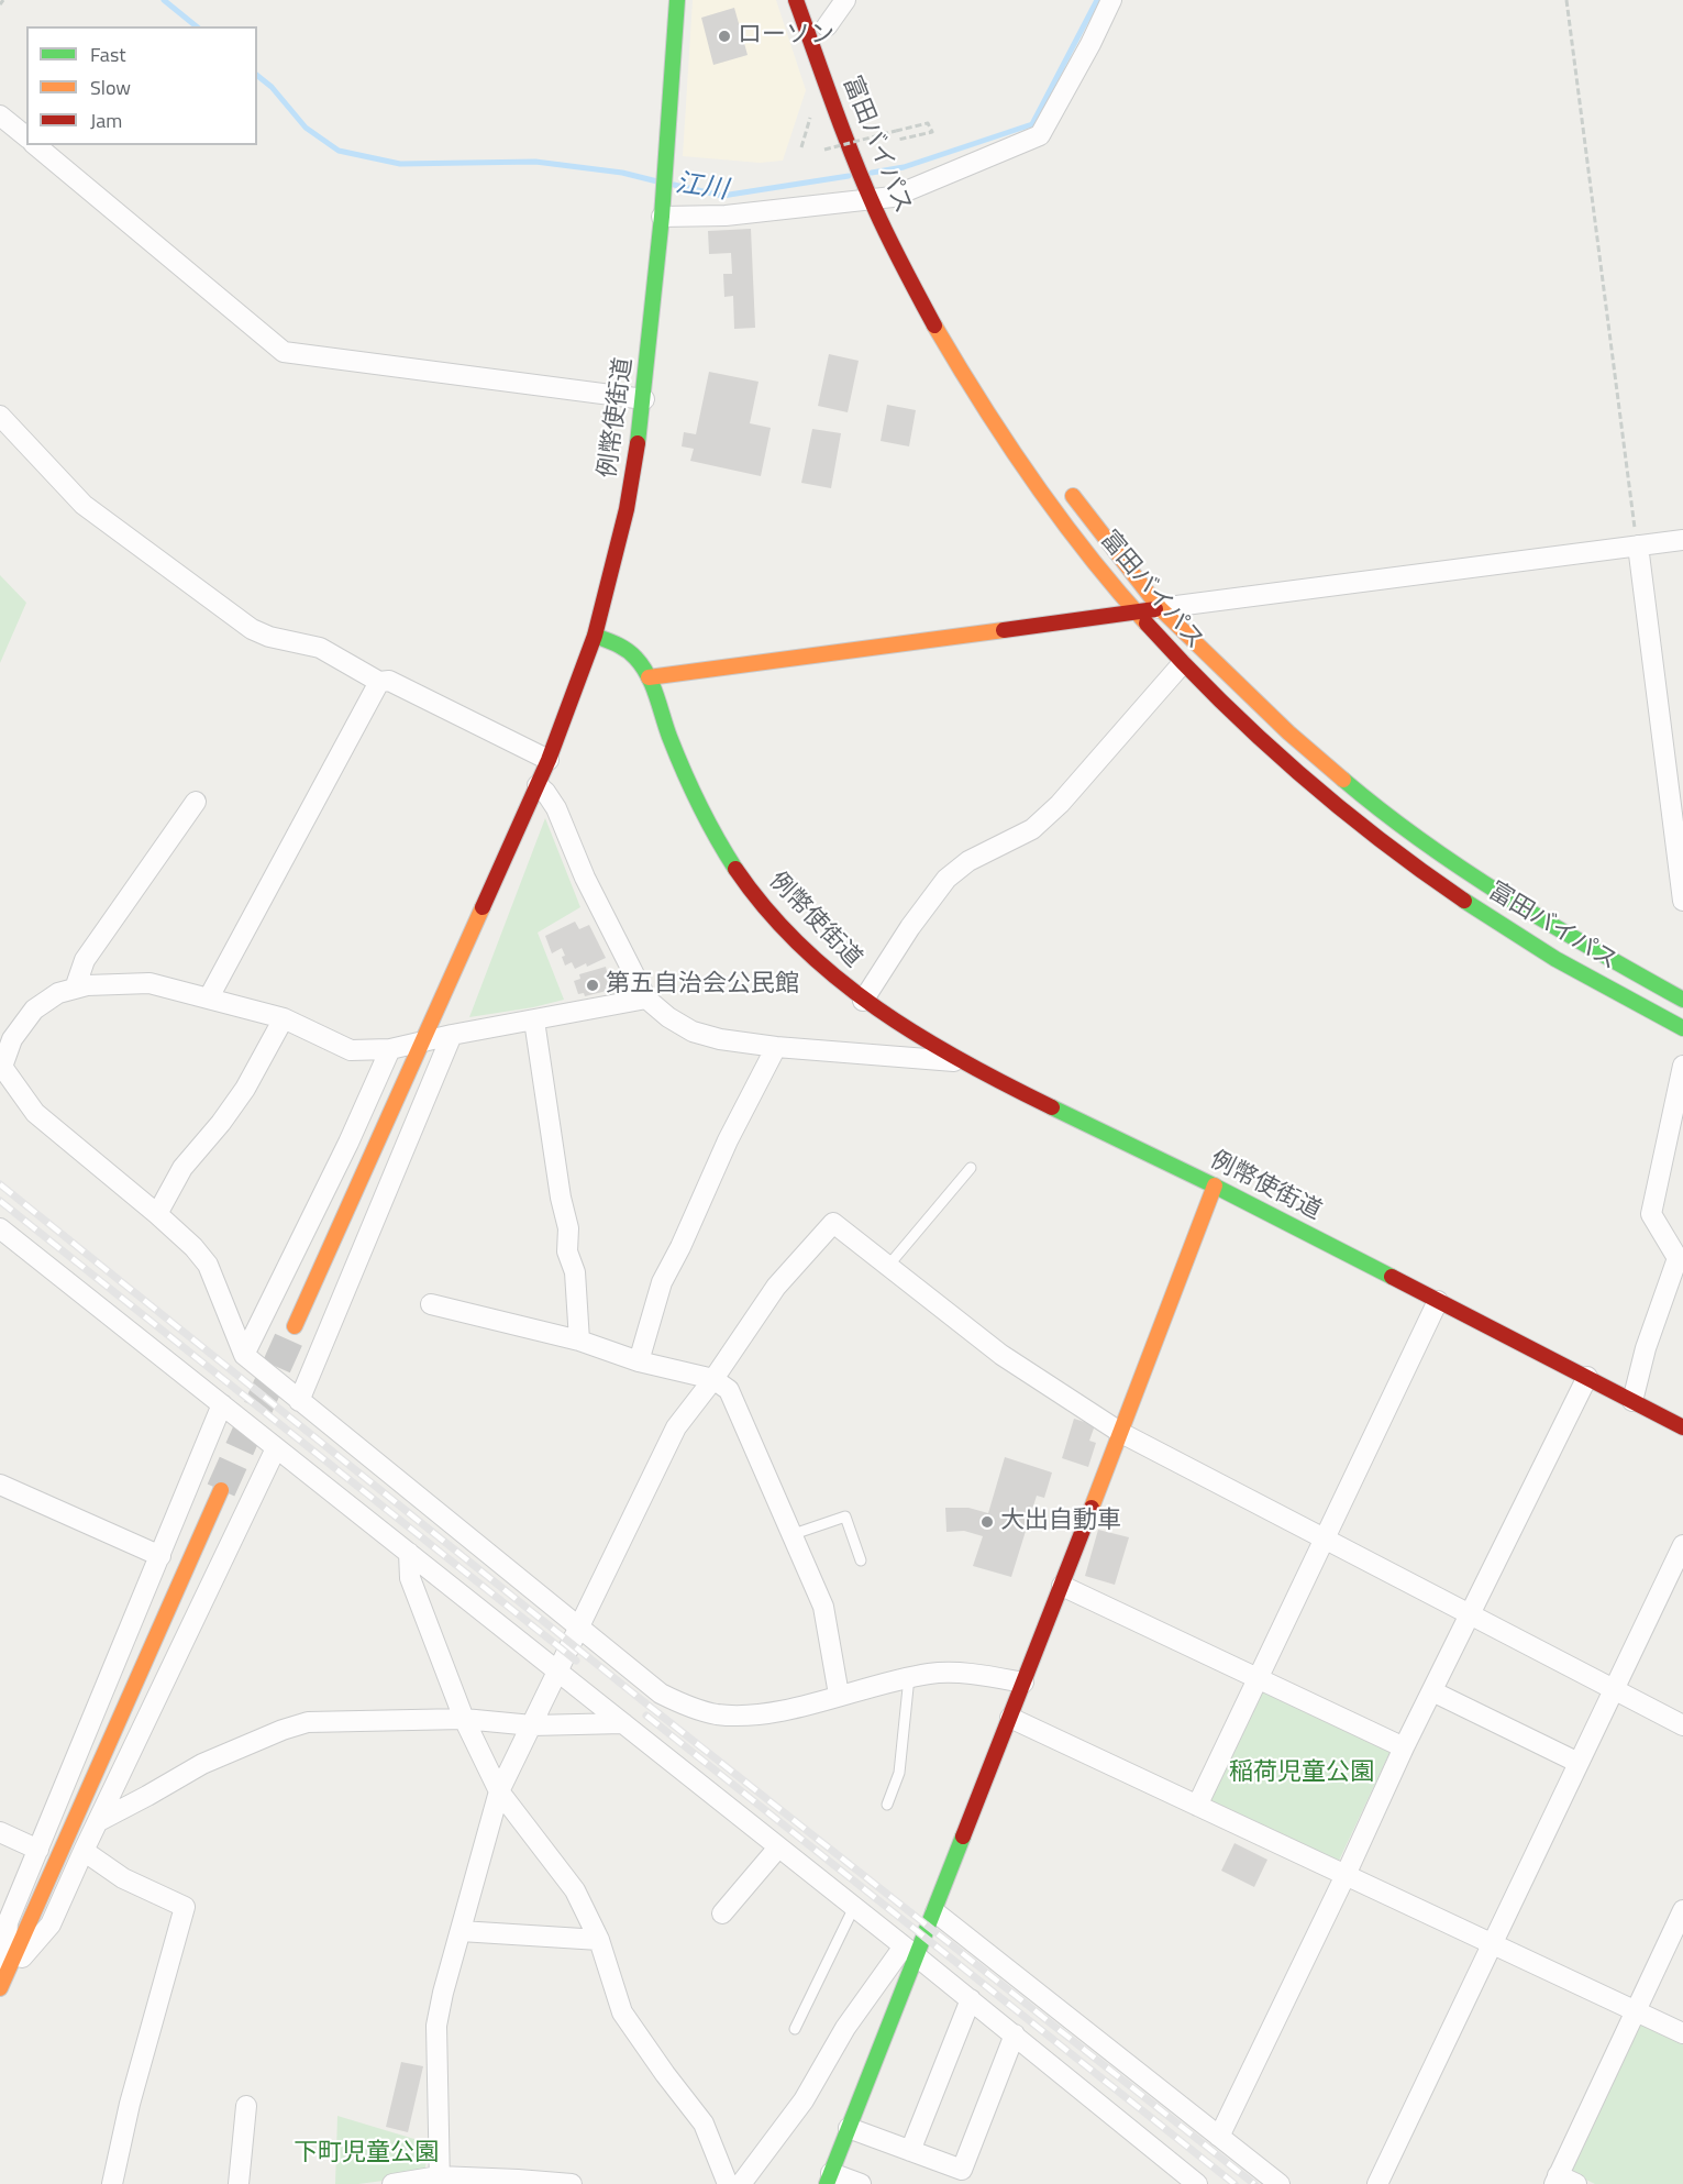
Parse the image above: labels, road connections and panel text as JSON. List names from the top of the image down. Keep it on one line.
{"streets":{"street":["富田バイパス","例幣使街道"]},"water":["江川"],"parks":["稲荷児童公園","下町児童公園"],"places":["ローソン","第五自治会公民館","大出自動車"],"legend":["Fast","Slow","Jam"]}
